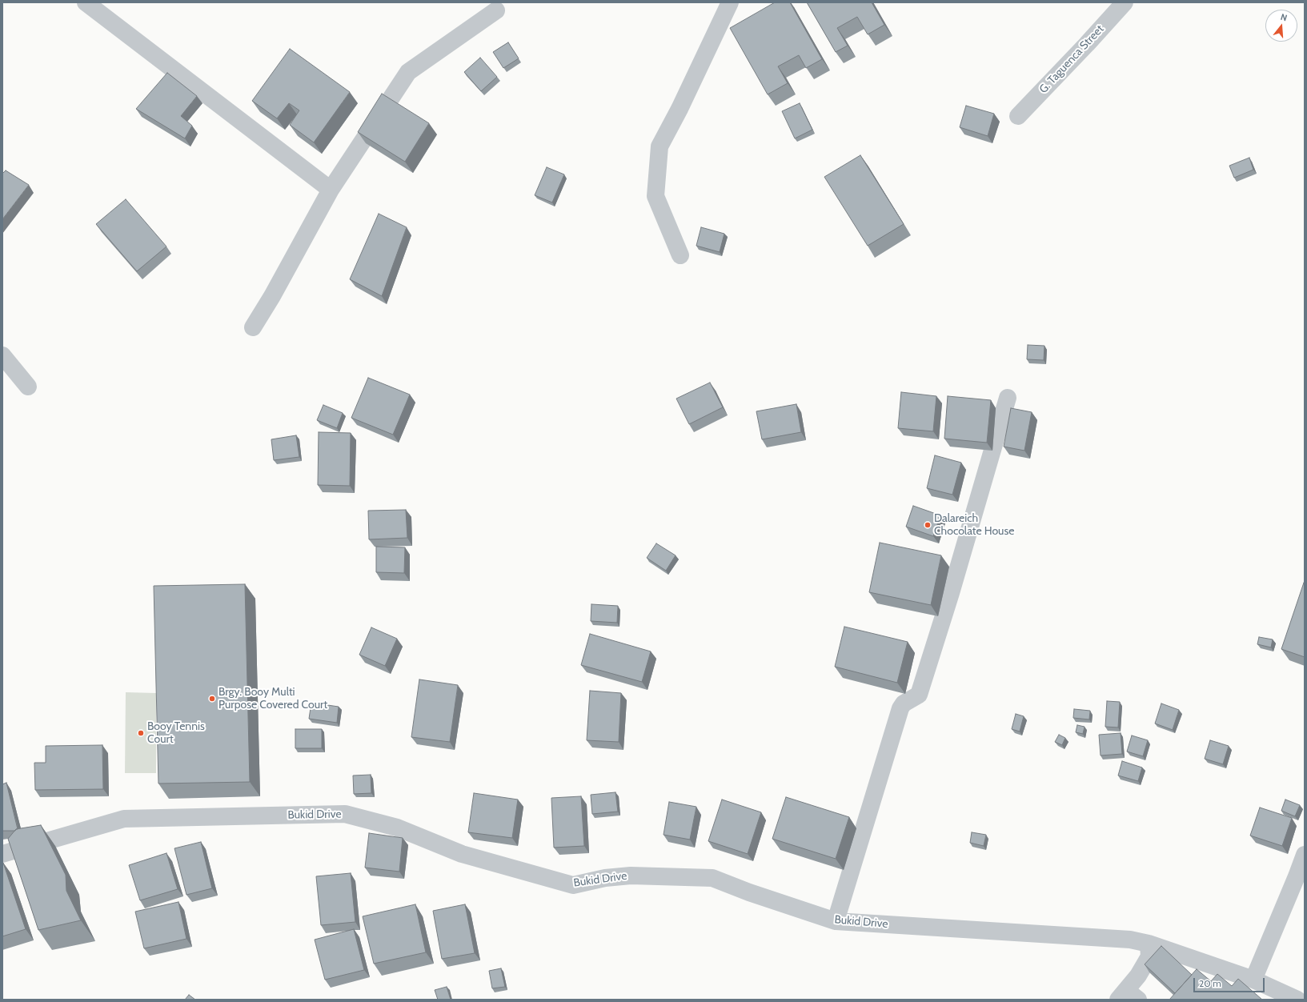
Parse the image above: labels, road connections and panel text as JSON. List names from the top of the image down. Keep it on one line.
{"streets":{"street":["G. Taguenca Street","Bukid Drive"]},"places":["Dalareich Chocolate House","Brgy. Booy Multi Purpose Covered Court","Booy Tennis Court"],"scale_bar":"20 m","north":"top"}
